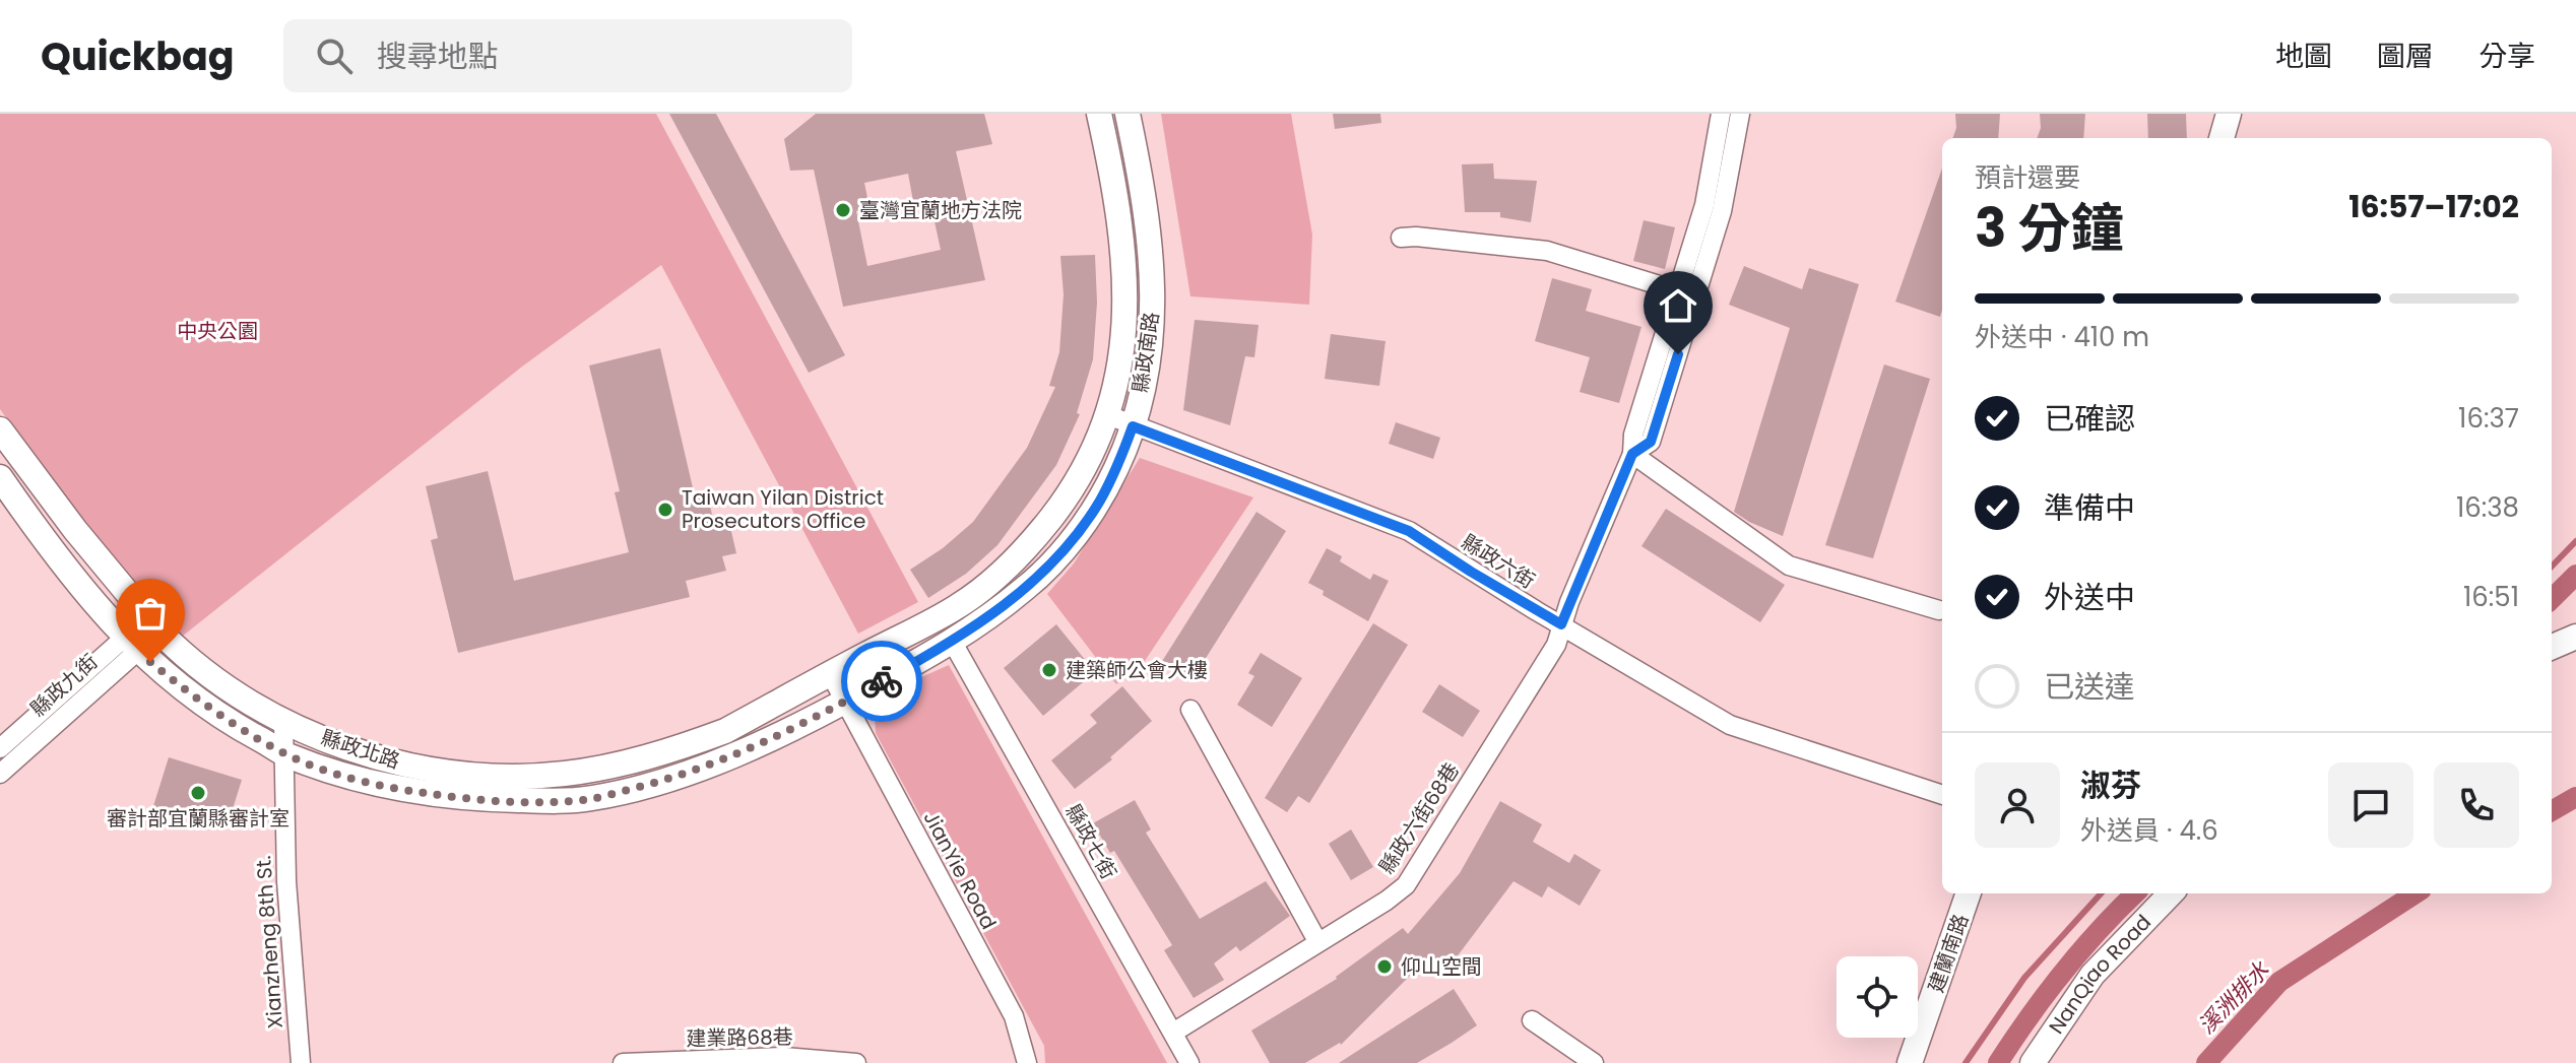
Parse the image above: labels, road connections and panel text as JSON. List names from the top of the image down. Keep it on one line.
{"streets":{"street":["縣政南路","縣政六街","縣政九街","縣政北路","縣政六街68巷","縣政七街","JianYie Road","Xianzheng 8th St.","建蘭南路","NanQiao Road","建業路68巷"]},"crossings":[["縣政南路","縣政六街"],["縣政南路","縣政北路"],["縣政南路","縣政七街"],["縣政南路","JianYie Road"],["縣政六街","縣政六街68巷"],["縣政九街","縣政北路"],["縣政北路","JianYie Road"],["縣政北路","Xianzheng 8th St."],["縣政六街68巷","縣政七街"]],"water":["溪洲排水"],"parks":["中央公園"],"places":["臺灣宜蘭地方法院","Taiwan Yilan District Prosecutors Office","建築師公會大樓","審計部宜蘭縣審計室","仰山空間"],"page":{"header":"Quickbag","search":"搜尋地點","nav":["地圖","圖層","分享"],"heading":["3 分鐘","預計還要","16:57–17:02"],"panel":["淑芬","外送員 · 4.6"],"bar":"外送中 · 410 m","list":[["已確認","16:37"],["準備中","16:38"],["外送中","16:51"],"已送達"]}}
